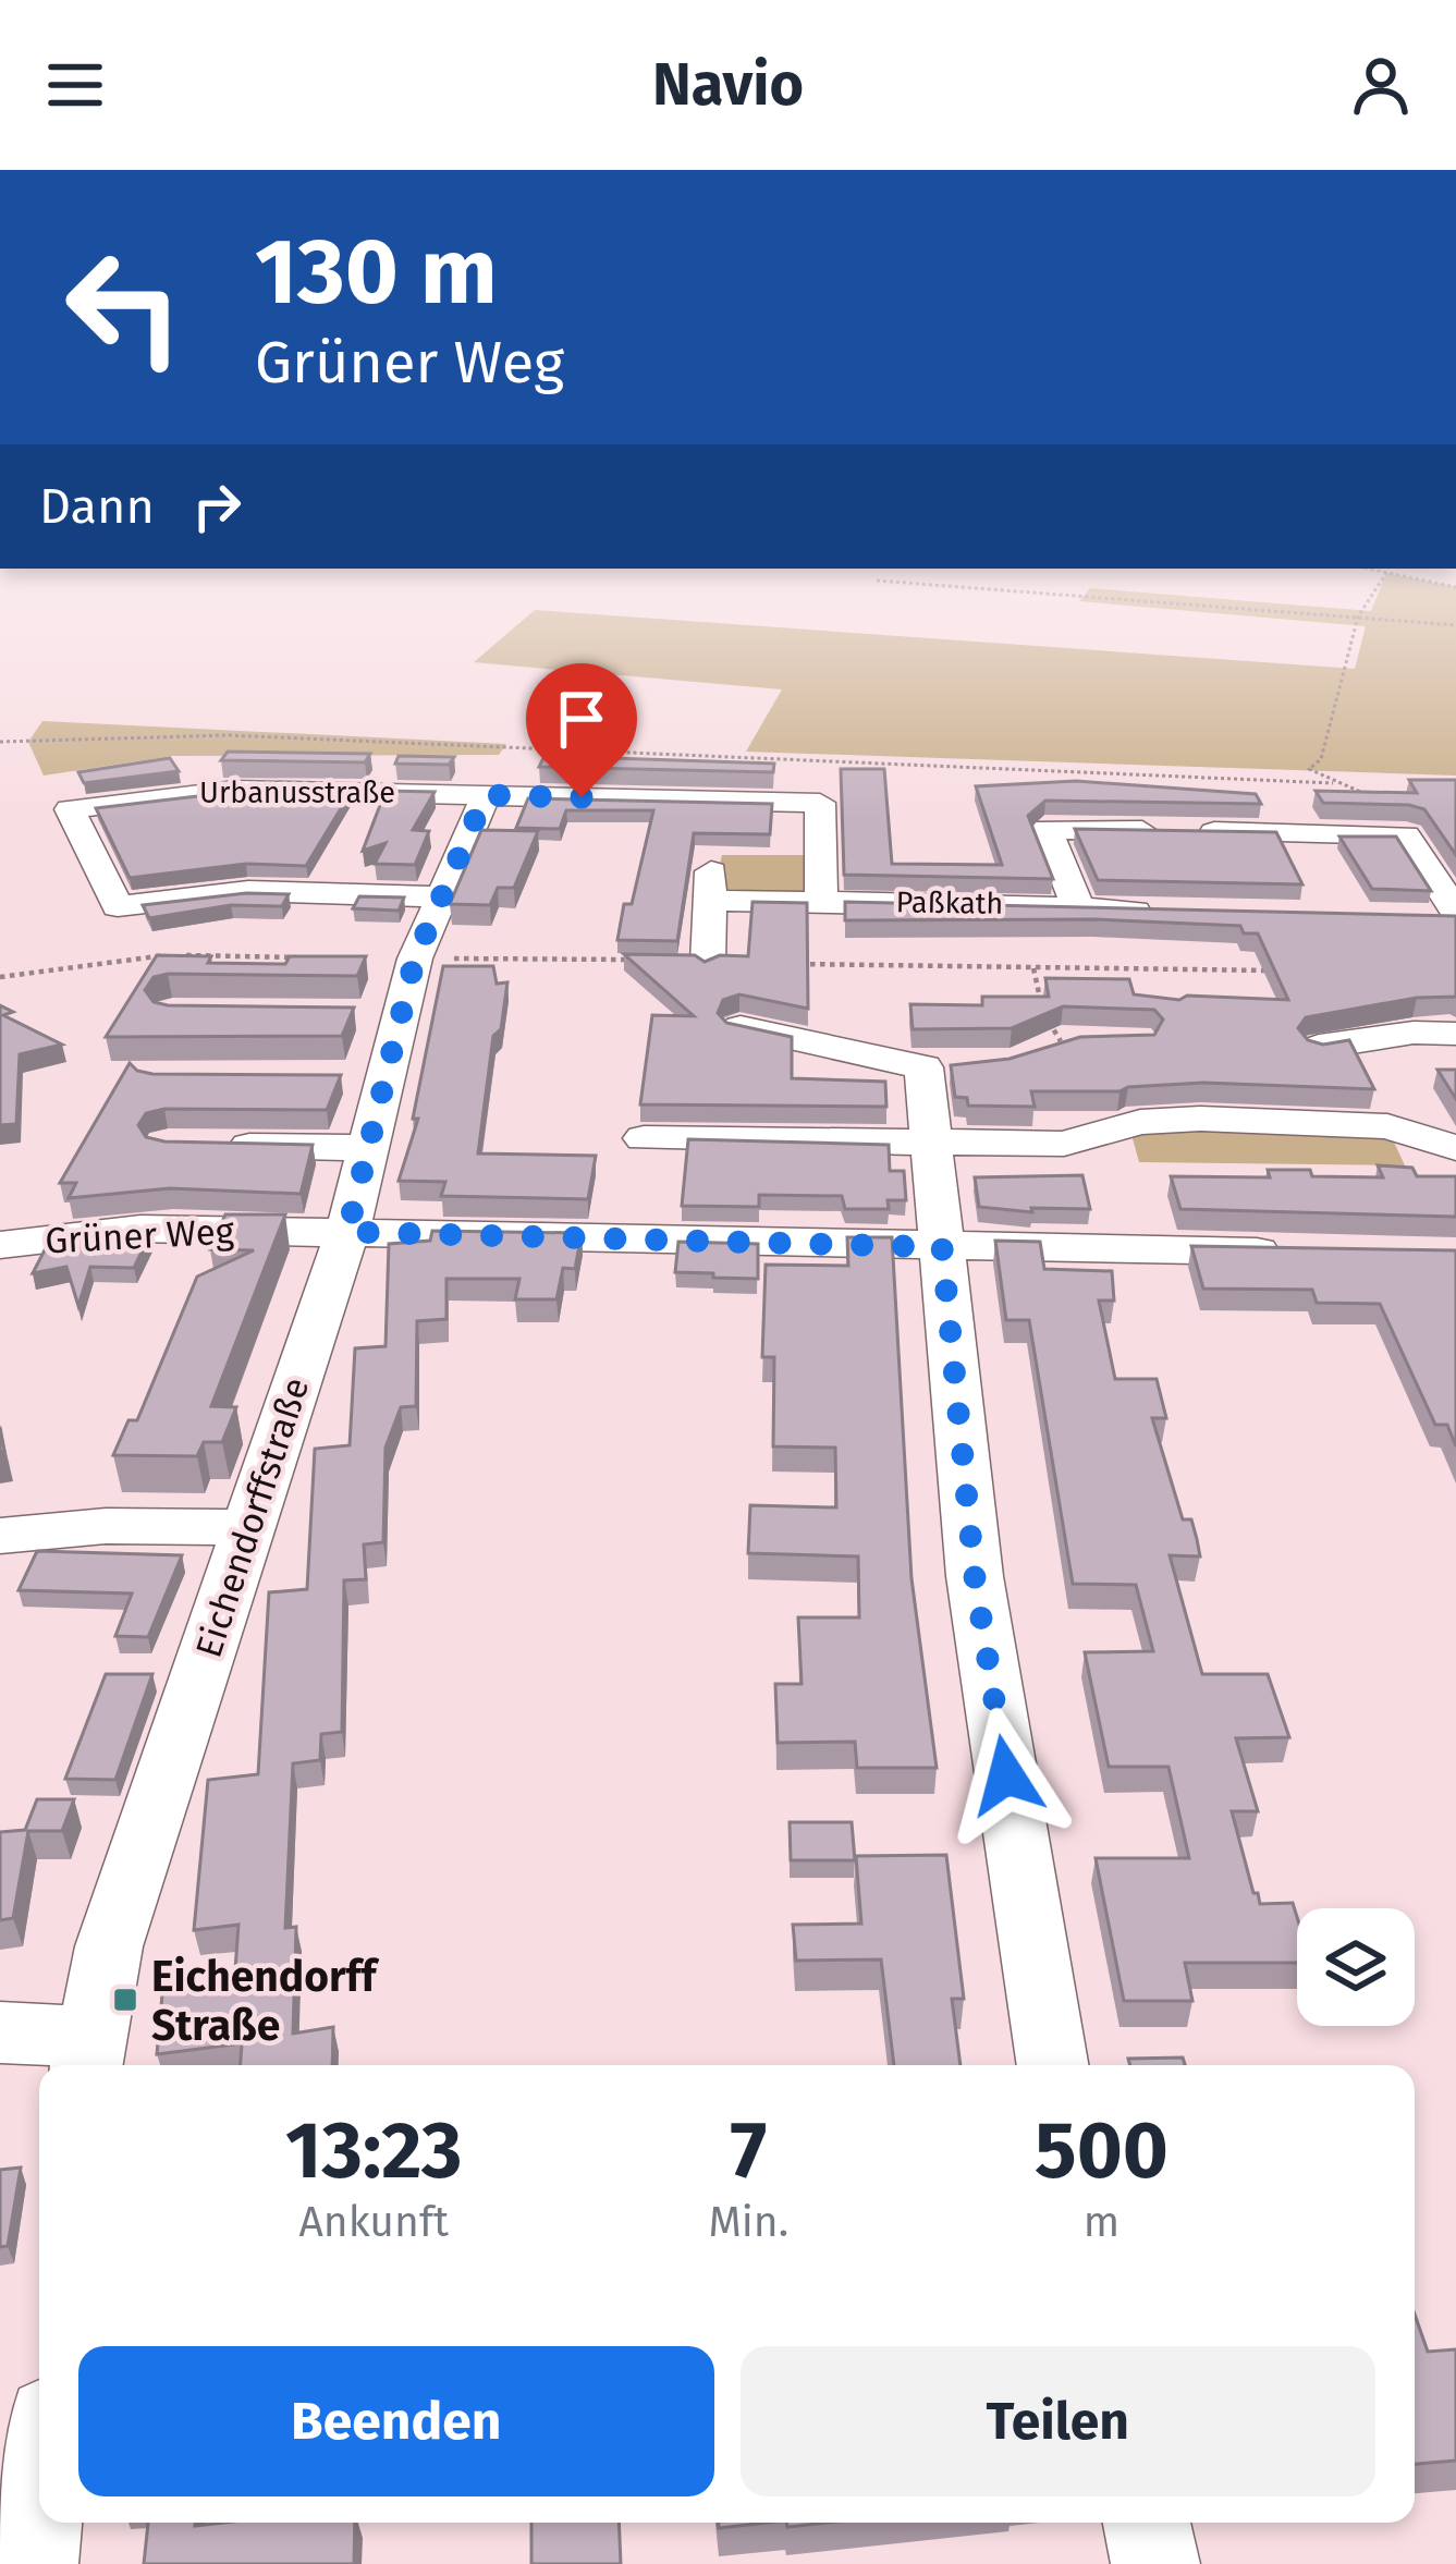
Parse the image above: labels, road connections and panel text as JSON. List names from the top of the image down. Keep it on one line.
{"streets":{"street":["Urbanusstraße","Paßkath","Grüner Weg","Eichendorffstraße"]},"crossings":[["Urbanusstraße","Paßkath"],["Grüner Weg","Eichendorffstraße"]],"places":{"transit":["Eichendorff Straße"]},"page":{"header":"Navio","turn":["130 m","Grüner Weg"],"then":"Dann","eta":["13:23","Ankunft","7","Min.","500","m"],"buttons":["Beenden","Teilen"]}}
